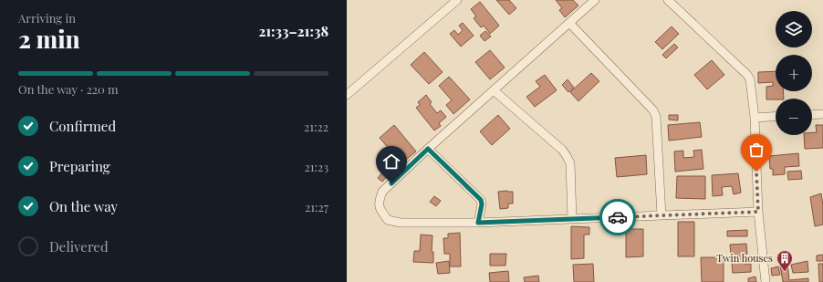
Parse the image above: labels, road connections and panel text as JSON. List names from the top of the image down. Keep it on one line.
{"places":{"building":["Twin houses"]},"page":{"heading":["2 min","Arriving in","21:33–21:38"],"map_buttons":["+","−"],"bar":"On the way · 220 m","list":[["Confirmed","21:22"],["Preparing","21:23"],["On the way","21:27"],"Delivered"]}}
